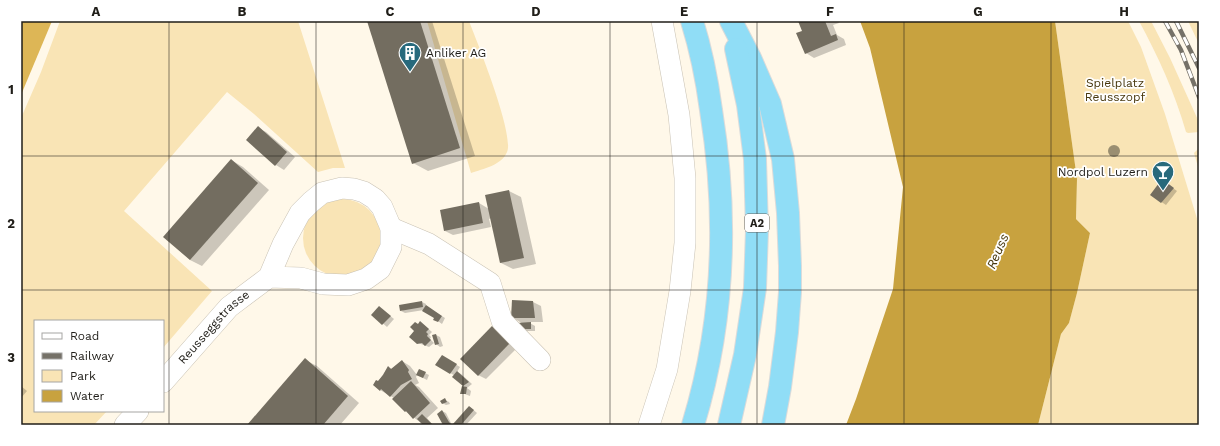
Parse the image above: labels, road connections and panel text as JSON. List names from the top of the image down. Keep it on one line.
{"streets":{"highway":["A2"],"street":["Reusseggstrasse"]},"water":["Reuss"],"parks":["Spielplatz Reusszopf"],"places":{"building":["Anliker AG"],"bar":["Nordpol Luzern"]},"legend":["Road","Railway","Park","Water"],"grid":{"columns":["A","B","C","D","E","F","G","H"],"rows":["1","2","3"]}}
